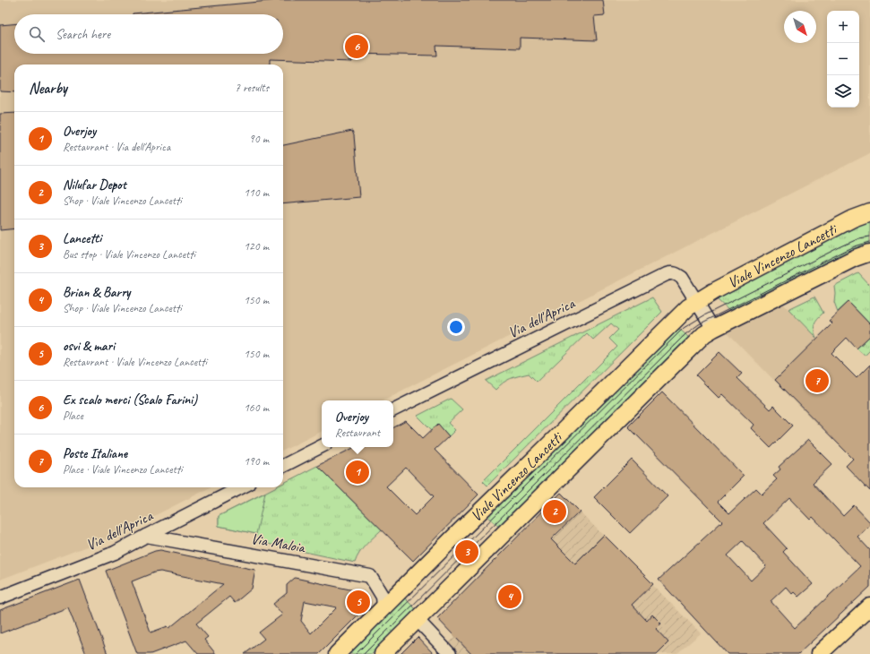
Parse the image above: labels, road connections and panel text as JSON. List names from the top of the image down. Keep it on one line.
{"streets":{"main road":["Viale Vincenzo Lancetti"],"street":["Via dell'Aprica","Via Maloia"]},"crossings":[["Viale Vincenzo Lancetti","Via dell'Aprica"],["Viale Vincenzo Lancetti","Via Maloia"],["Via dell'Aprica","Via Maloia"]],"north":"bottom right","page":{"map_buttons":["+","−"],"search":"Search here","pins":["6","7","1","2","3","4","5"],"heading":["Nearby","7 results"],"list":[{"mark":"1","name":"Overjoy","note":"Restaurant · Via dell'Aprica","value":"90 m"},{"mark":"2","name":"Nilufar Depot","note":"Shop · Viale Vincenzo Lancetti","value":"110 m"},{"mark":"3","name":"Lancetti","note":"Bus stop · Viale Vincenzo Lancetti","value":"120 m"},{"mark":"4","name":"Brian & Barry","note":"Shop · Viale Vincenzo Lancetti","value":"150 m"},{"mark":"5","name":"osvi & mari","note":"Restaurant · Viale Vincenzo Lancetti","value":"150 m"},{"mark":"6","name":"Ex scalo merci (Scalo Farini)","note":"Place","value":"160 m"},{"mark":"7","name":"Poste Italiane","note":"Place · Viale Vincenzo Lancetti","value":"190 m"}],"popup":["Overjoy","Restaurant"]}}
